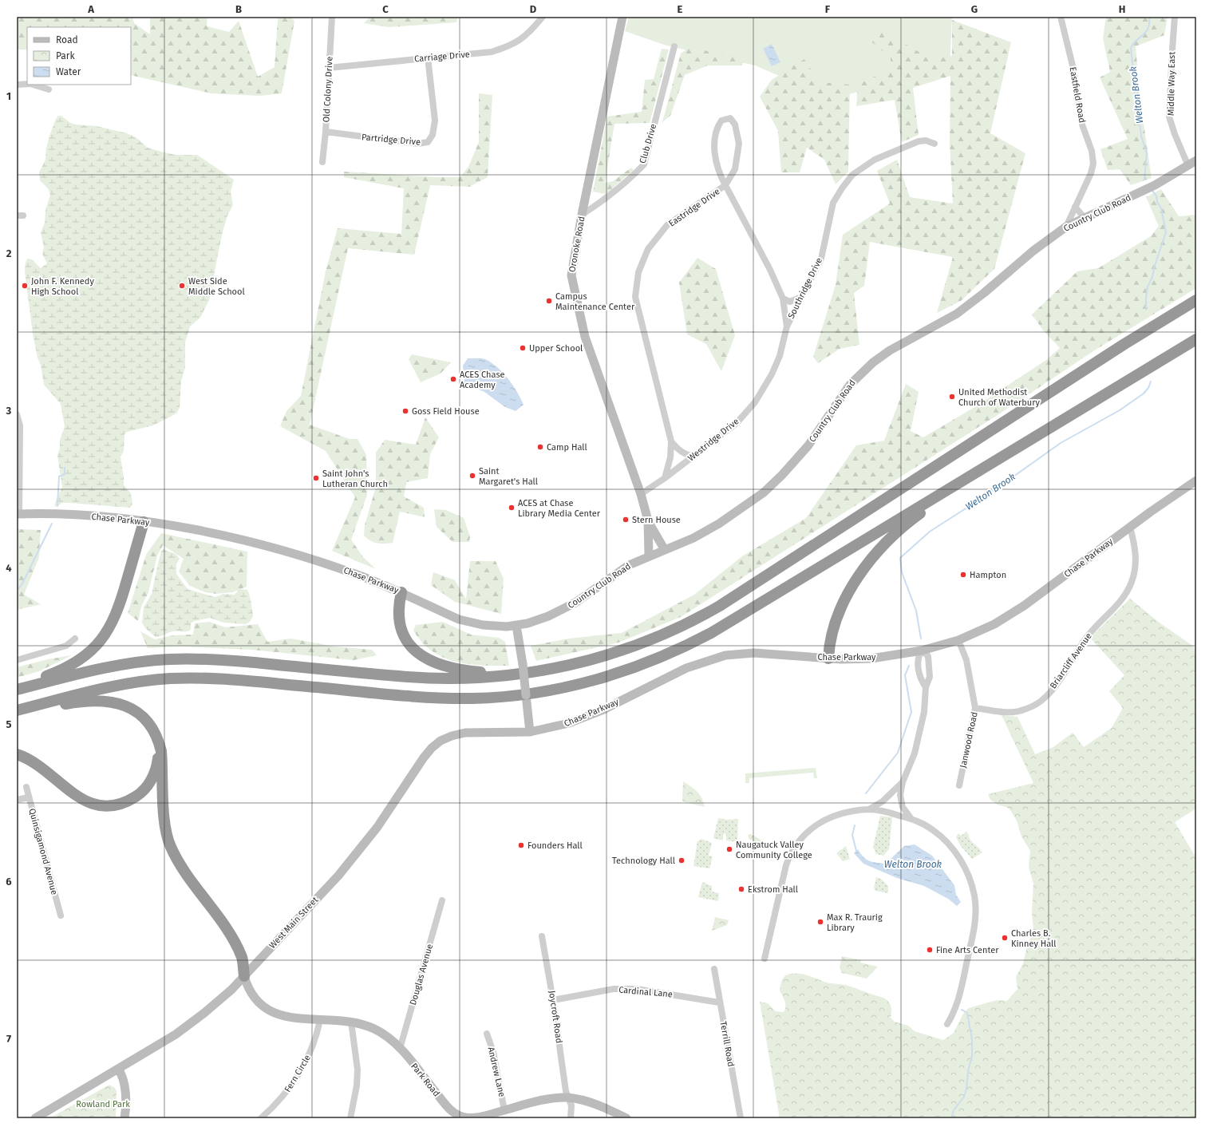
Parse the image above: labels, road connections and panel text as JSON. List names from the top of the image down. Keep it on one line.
{"streets":{"main road":["Country Club Road","Oronoke Road","Chase Parkway","West Main Street","Park Road"],"street":["Carriage Drive","Middle Way East","Old Colony Drive","Eastfield Road","Partridge Drive","Club Drive","Eastridge Drive","Southridge Drive","Westridge Drive","Briarcliff Avenue","Janwood Road","Quinsigamond Avenue","Douglas Avenue","Cardinal Lane","Joycroft Road","Terrill Road","Andrew Lane","Fern Circle"]},"crossings":[["Carriage Drive","Old Colony Drive"],["Carriage Drive","Partridge Drive"],["Middle Way East","Country Club Road"],["Old Colony Drive","Partridge Drive"],["Eastfield Road","Country Club Road"],["Club Drive","Oronoke Road"],["Eastridge Drive","Westridge Drive"],["Country Club Road","Oronoke Road"],["Country Club Road","Chase Parkway"],["Oronoke Road","Westridge Drive"],["Southridge Drive","Westridge Drive"],["Chase Parkway","Briarcliff Avenue"],["Chase Parkway","Janwood Road"],["Chase Parkway","West Main Street"],["Briarcliff Avenue","Janwood Road"],["West Main Street","Park Road"],["Douglas Avenue","Park Road"],["Cardinal Lane","Joycroft Road"],["Cardinal Lane","Terrill Road"],["Joycroft Road","Park Road"],["Andrew Lane","Park Road"],["Fern Circle","Park Road"]],"water":["Welton Brook"],"parks":["Rowland Park"],"places":["John F. Kennedy High School","West Side Middle School","Campus Maintenance Center","Upper School","ACES Chase Academy","United Methodist Church of Waterbury","Goss Field House","Camp Hall","Saint Margaret's Hall","Saint John's Lutheran Church","ACES at Chase Library Media Center","Stern House","Hampton","Founders Hall","Naugatuck Valley Community College","Technology Hall","Ekstrom Hall","Max R. Traurig Library","Charles B. Kinney Hall","Fine Arts Center"],"legend":["Road","Park","Water"],"grid":{"columns":["A","B","C","D","E","F","G","H"],"rows":["1","2","3","4","5","6","7"]}}
